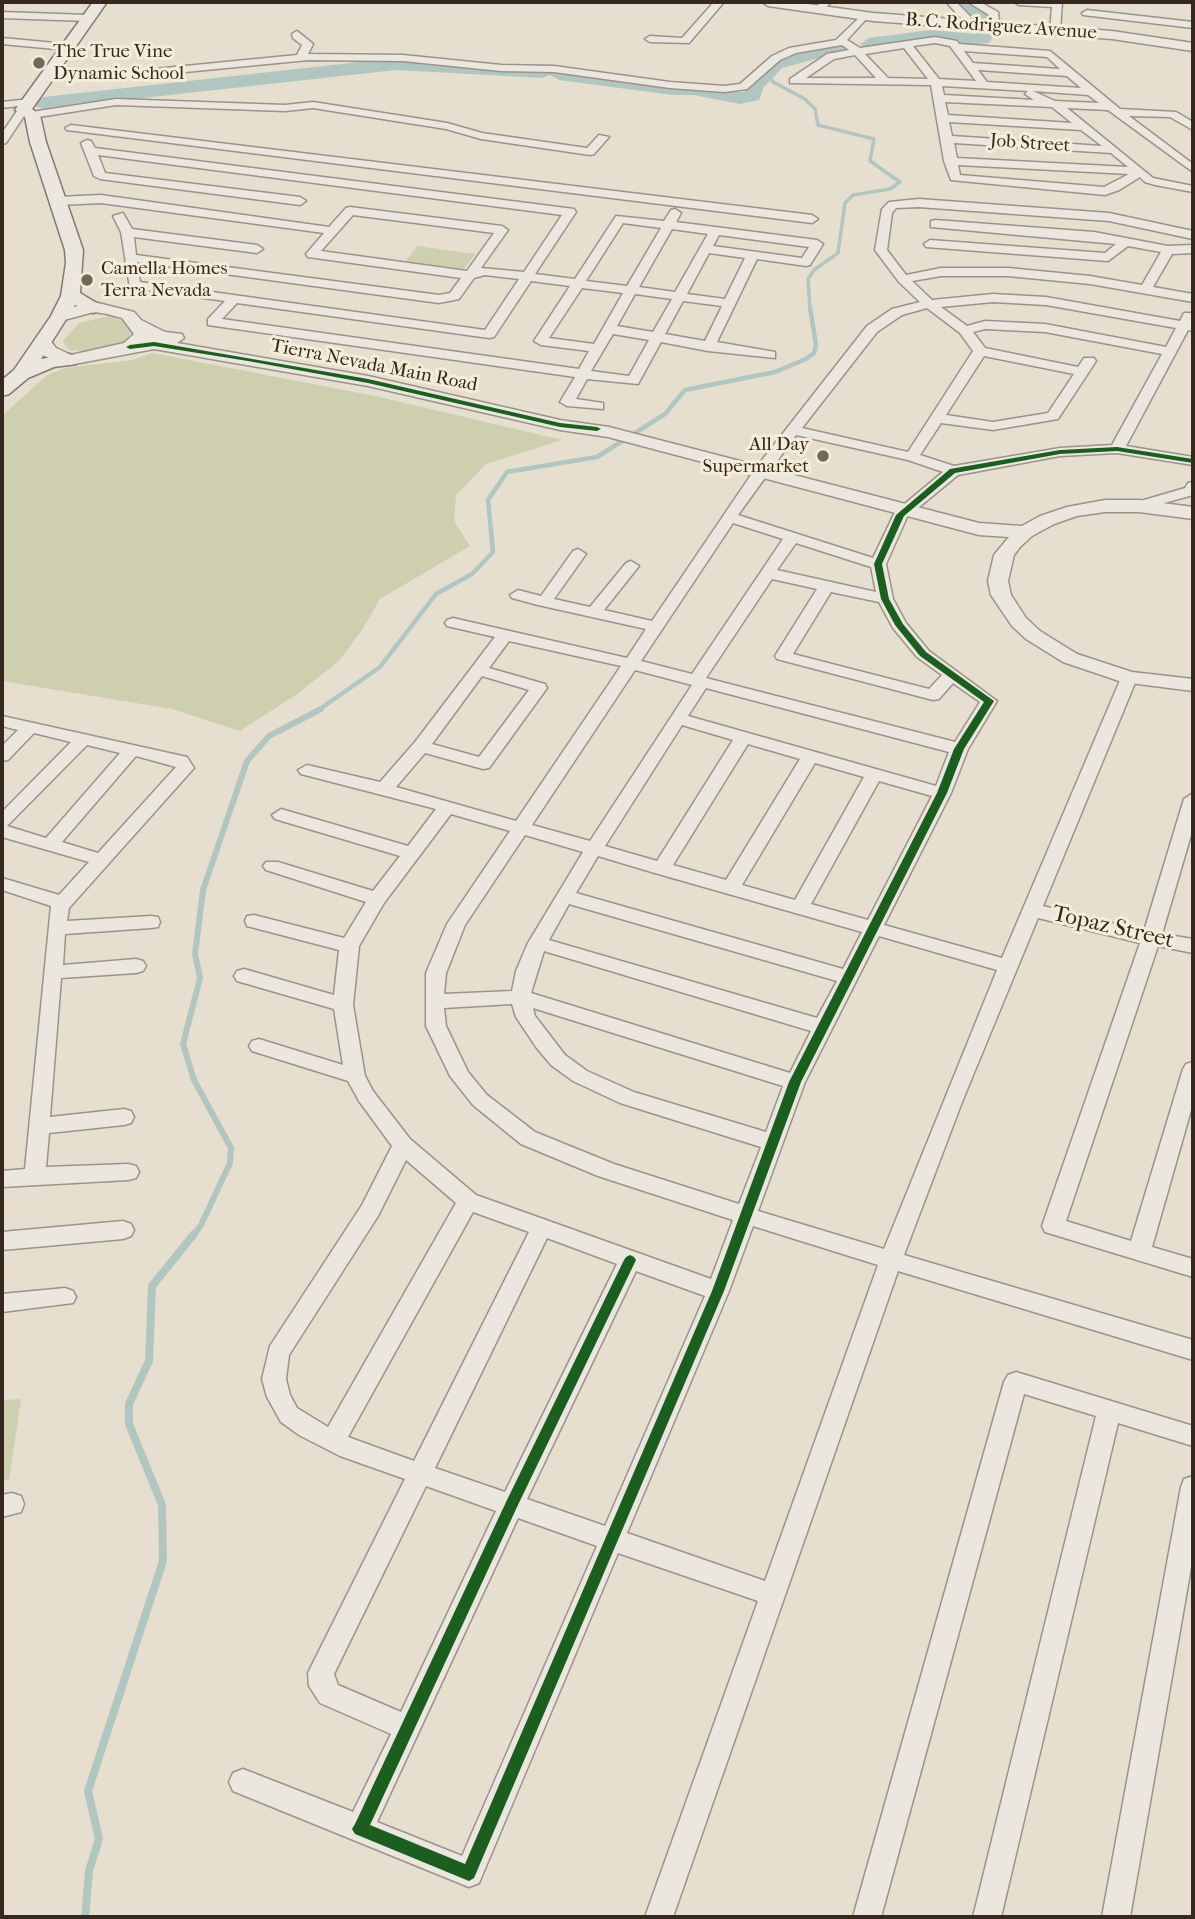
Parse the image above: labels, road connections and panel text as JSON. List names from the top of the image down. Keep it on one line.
{"streets":{"street":["B. C. Rodriguez Avenue","Job Street","Tierra Nevada Main Road","Topaz Street"]},"places":["The True Vine Dynamic School","Camella Homes Terra Nevada","All Day Supermarket"]}
